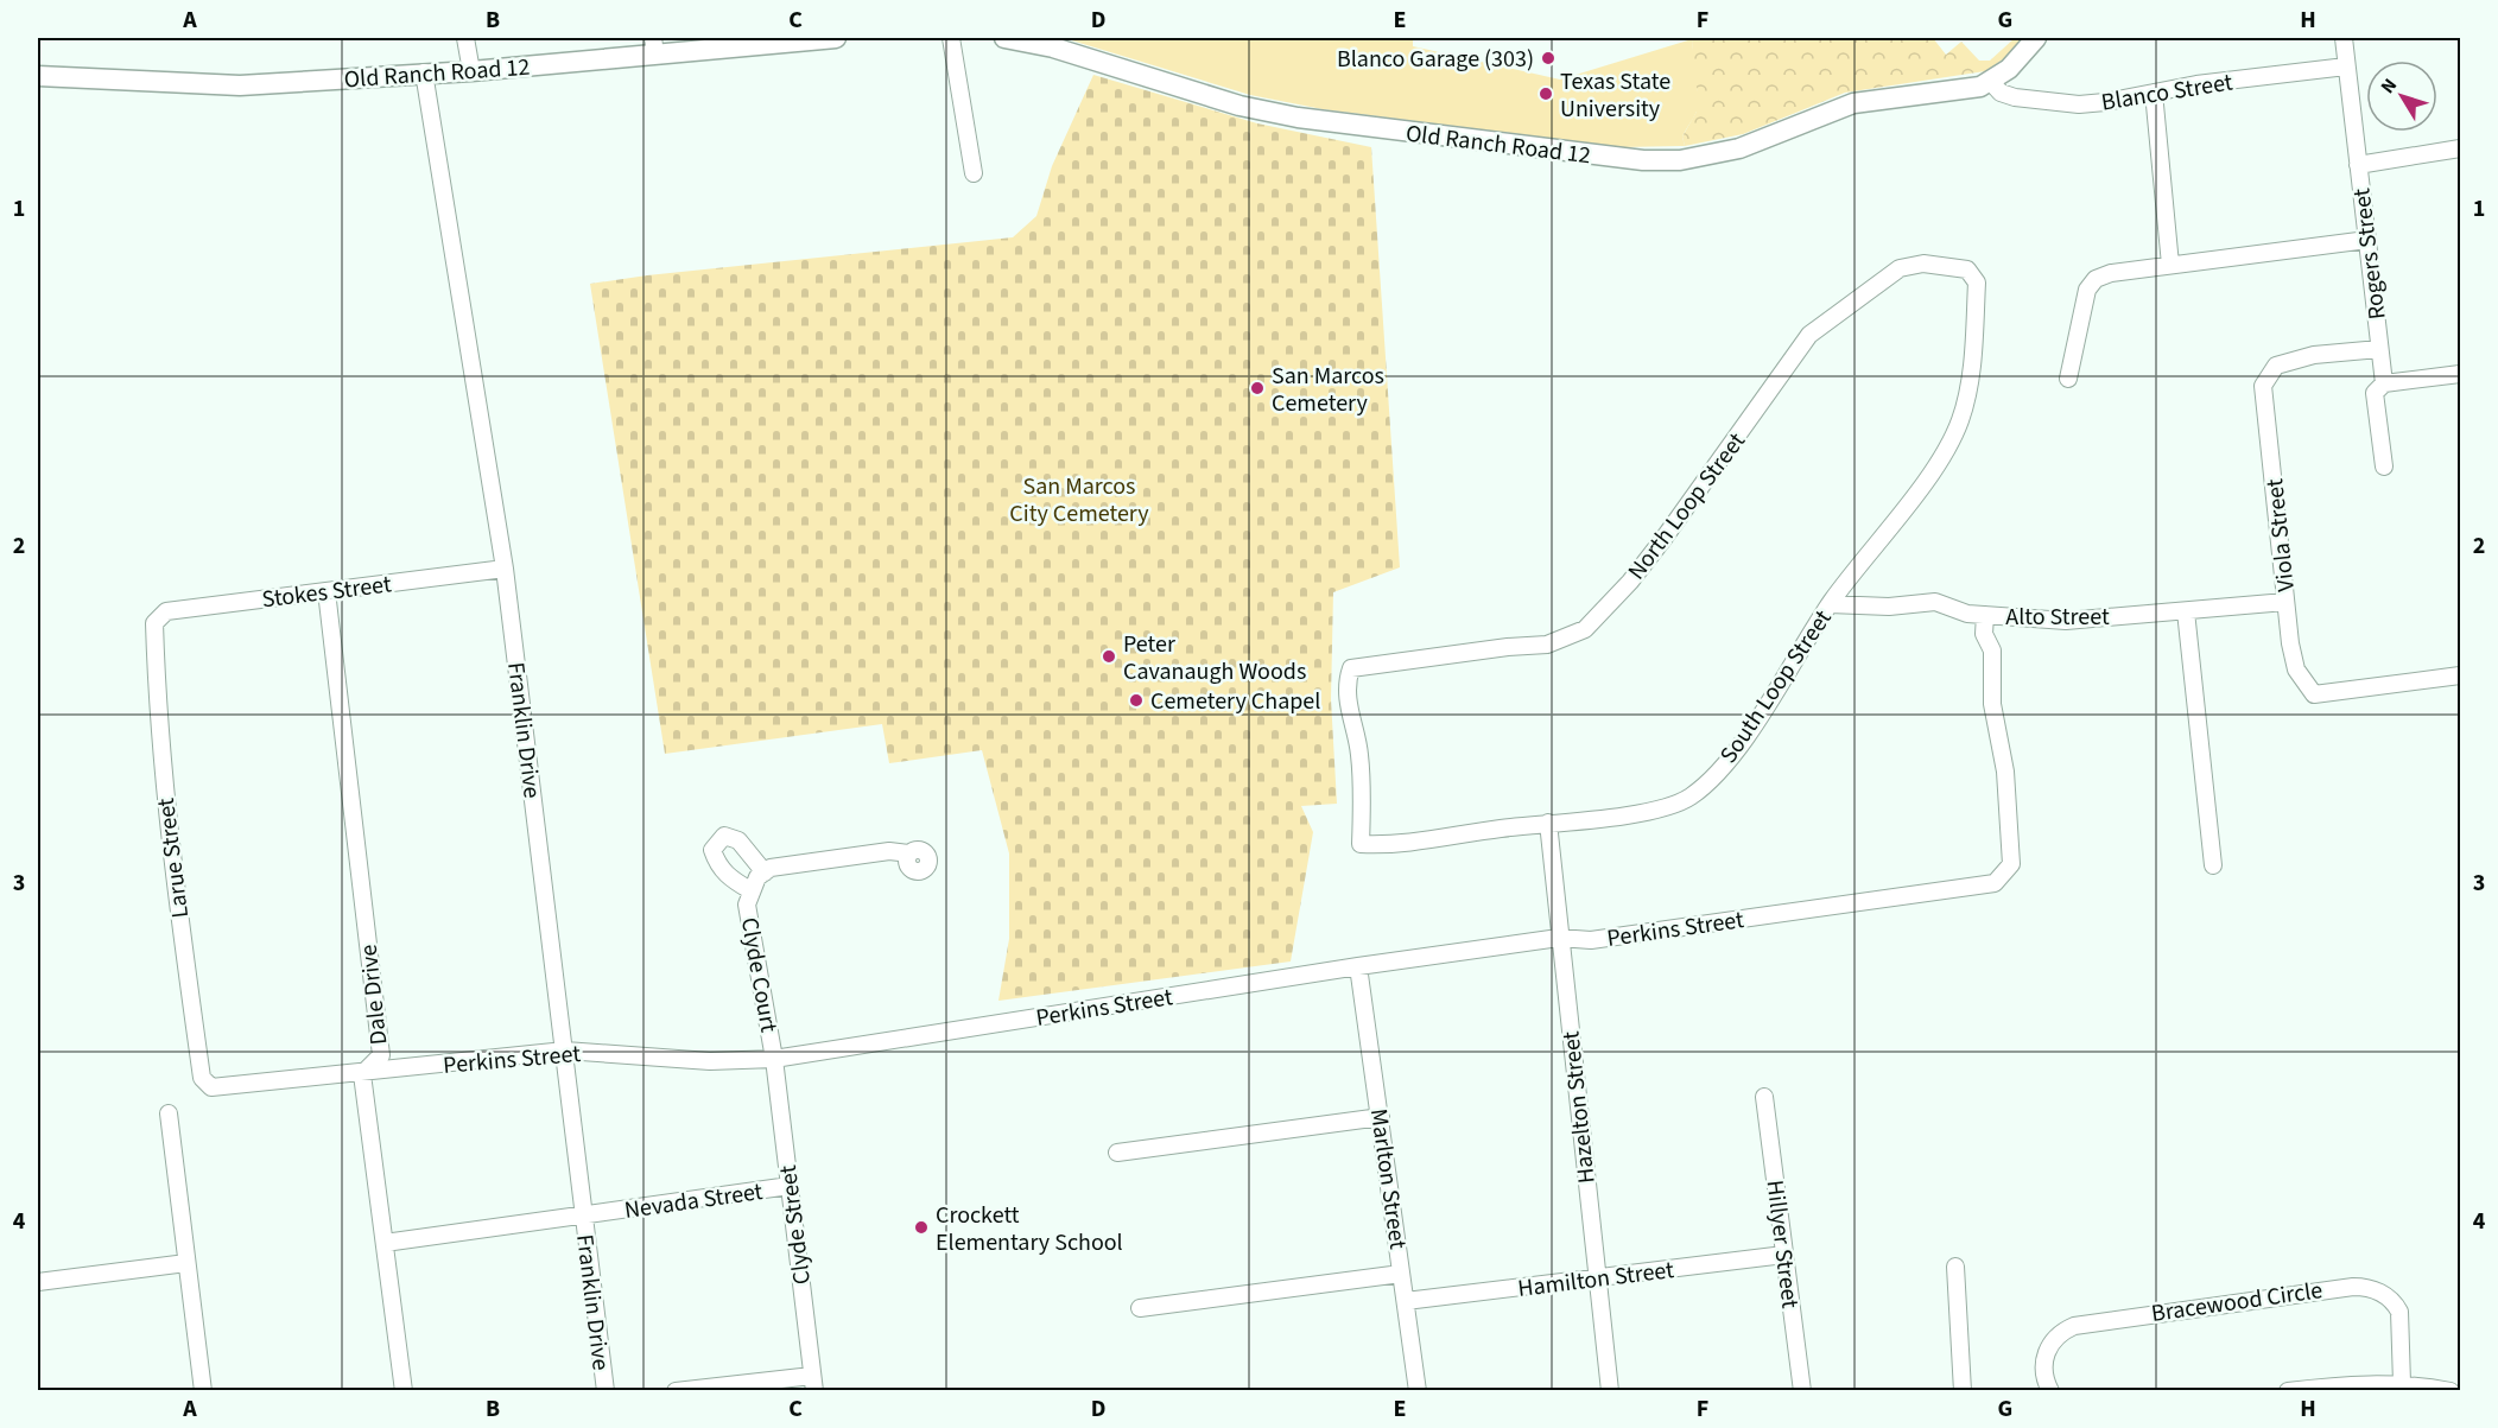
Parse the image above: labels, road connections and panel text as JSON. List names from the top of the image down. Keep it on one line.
{"streets":{"main road":["Old Ranch Road 12"],"street":["Blanco Street","Rogers Street","North Loop Street","Viola Street","Stokes Street","Alto Street","South Loop Street","Franklin Drive","Larue Street","Perkins Street","Clyde Court","Dale Drive","Hazelton Street","Marlton Street","Nevada Street","Clyde Street","Hillyer Street","Hamilton Street","Bracewood Circle"]},"crossings":[["Old Ranch Road 12","Blanco Street"],["Old Ranch Road 12","Franklin Drive"],["Blanco Street","Rogers Street"],["Rogers Street","Viola Street"],["North Loop Street","South Loop Street"],["Viola Street","Alto Street"],["Stokes Street","Franklin Drive"],["Stokes Street","Larue Street"],["Stokes Street","Dale Drive"],["Alto Street","South Loop Street"],["Alto Street","Perkins Street"],["South Loop Street","Hazelton Street"],["Franklin Drive","Perkins Street"],["Franklin Drive","Nevada Street"],["Larue Street","Perkins Street"],["Perkins Street","Clyde Court"],["Perkins Street","Dale Drive"],["Perkins Street","Hazelton Street"],["Perkins Street","Marlton Street"],["Perkins Street","Clyde Street"],["Clyde Court","Clyde Street"],["Dale Drive","Nevada Street"],["Hazelton Street","Hamilton Street"],["Marlton Street","Hamilton Street"],["Nevada Street","Clyde Street"],["Hillyer Street","Hamilton Street"]],"parks":["San Marcos City Cemetery"],"places":["Blanco Garage (303)","Texas State University","San Marcos Cemetery","Peter Cavanaugh Woods","Cemetery Chapel","Crockett Elementary School"],"north":"top left","grid":{"columns":["A","B","C","D","E","F","G","H"],"rows":["1","2","3","4"]}}
